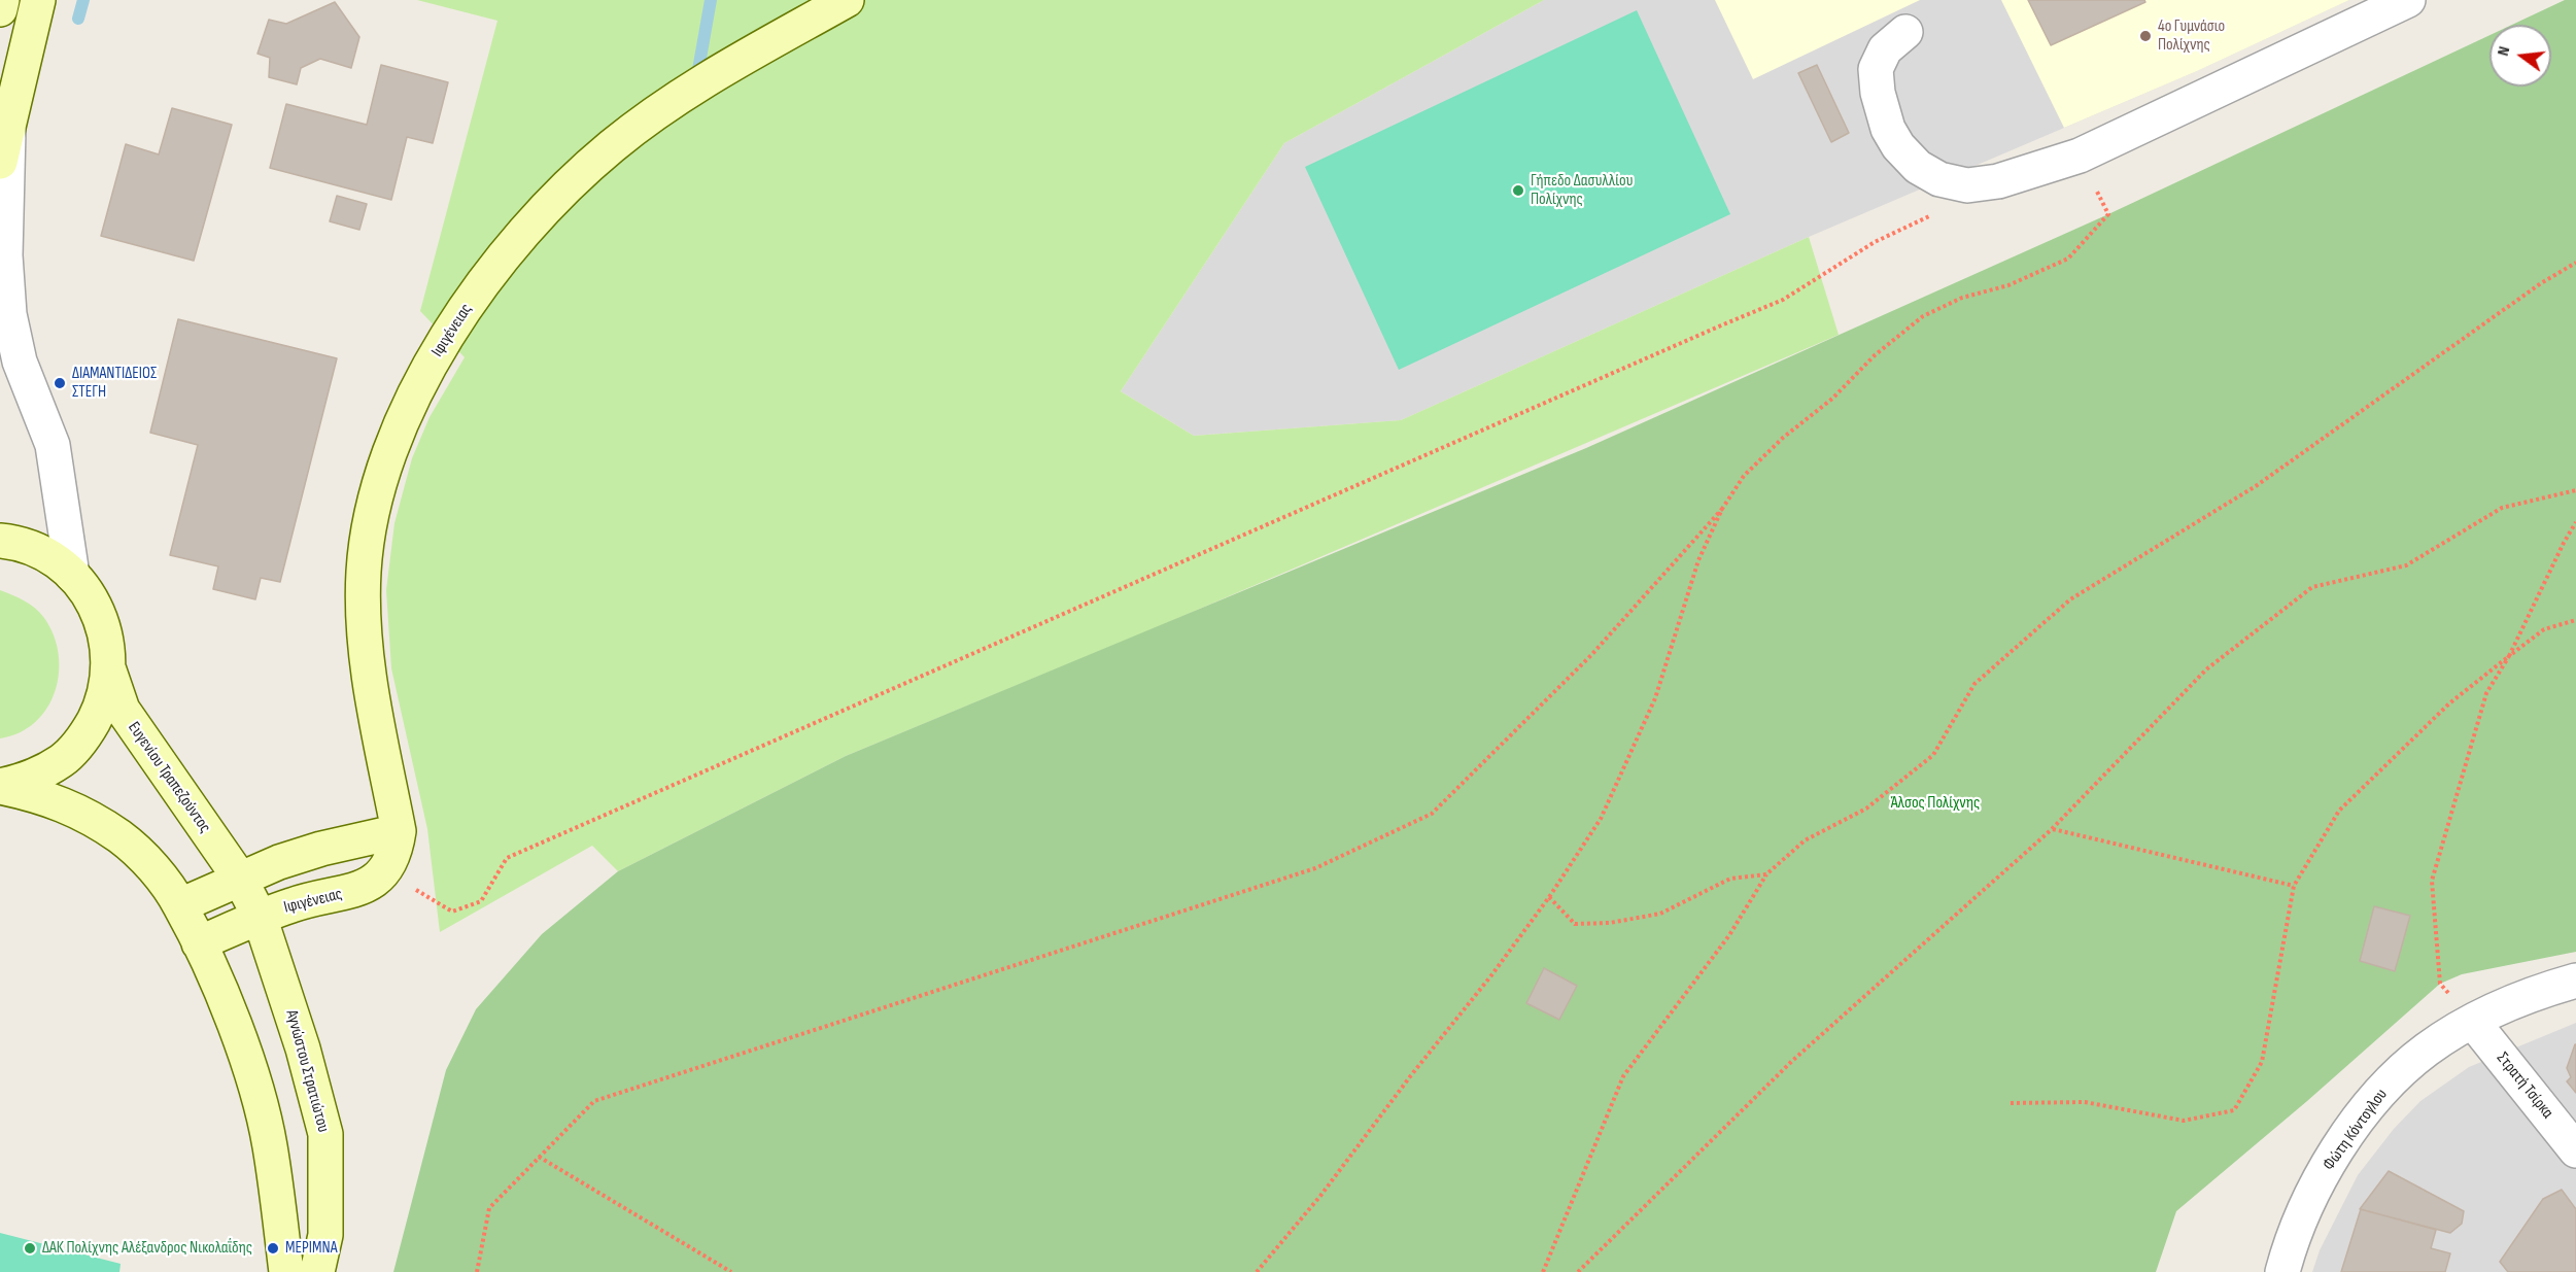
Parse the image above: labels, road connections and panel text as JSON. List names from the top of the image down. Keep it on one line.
{"streets":{"street":["Ιφιγένειας","Ευγενίου Τραπεζούντος","Αγνώστου Στρατιώτου","Στρατή Τσίρκα","Φώτη Κόντογλου"]},"crossings":[["Ιφιγένειας","Ευγενίου Τραπεζούντος"],["Ιφιγένειας","Αγνώστου Στρατιώτου"],["Ευγενίου Τραπεζούντος","Αγνώστου Στρατιώτου"],["Στρατή Τσίρκα","Φώτη Κόντογλου"]],"parks":["Άλσος Πολίχνης"],"places":["4ο Γυμνάσιο Πολίχνης","Γήπεδο Δασυλλίου Πολίχνης","ΔΙΑΜΑΝΤΙΔΕΙΟΣ ΣΤΕΓΗ","ΔΑΚ Πολίχνης Αλέξανδρος Νικολαΐδης","ΜΕΡΙΜΝΑ"],"north":"left"}
